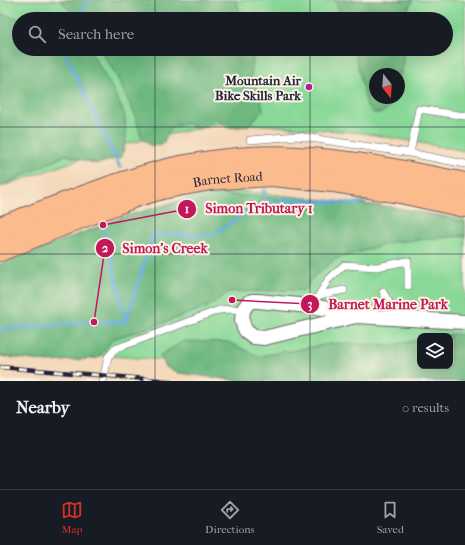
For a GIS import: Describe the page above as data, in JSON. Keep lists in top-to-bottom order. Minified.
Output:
{"streets":{"main road":["Barnet Road"]},"places":["Mountain Air Bike Skills Park","Simon Tributary 1","Barnet Marine Park","Simon's Creek"],"north":"bottom","page":{"search":"Search here","heading":["Nearby","0 results"],"nav":["Map","Directions","Saved"]}}
